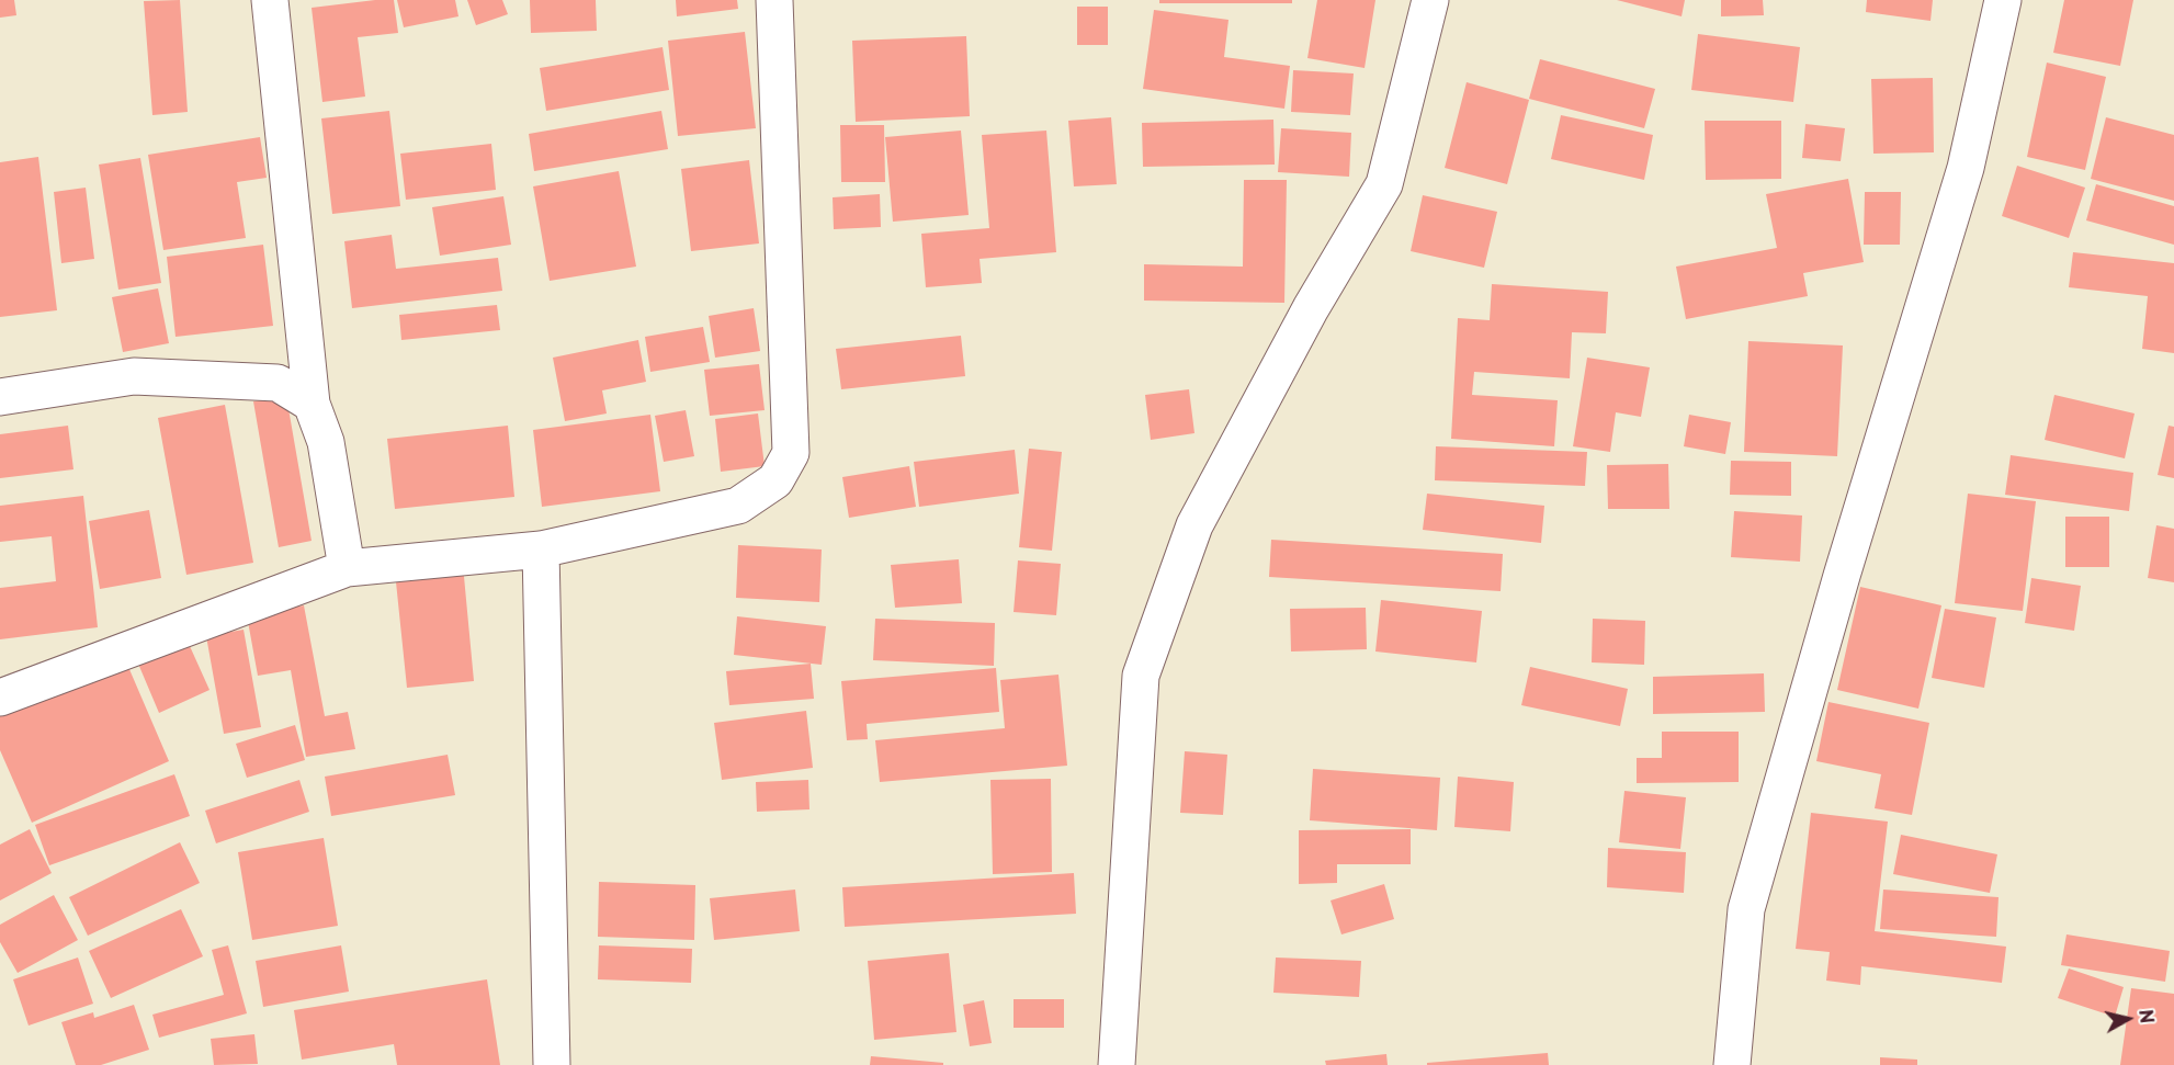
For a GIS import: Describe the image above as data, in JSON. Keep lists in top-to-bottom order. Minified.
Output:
{"north":"right"}
